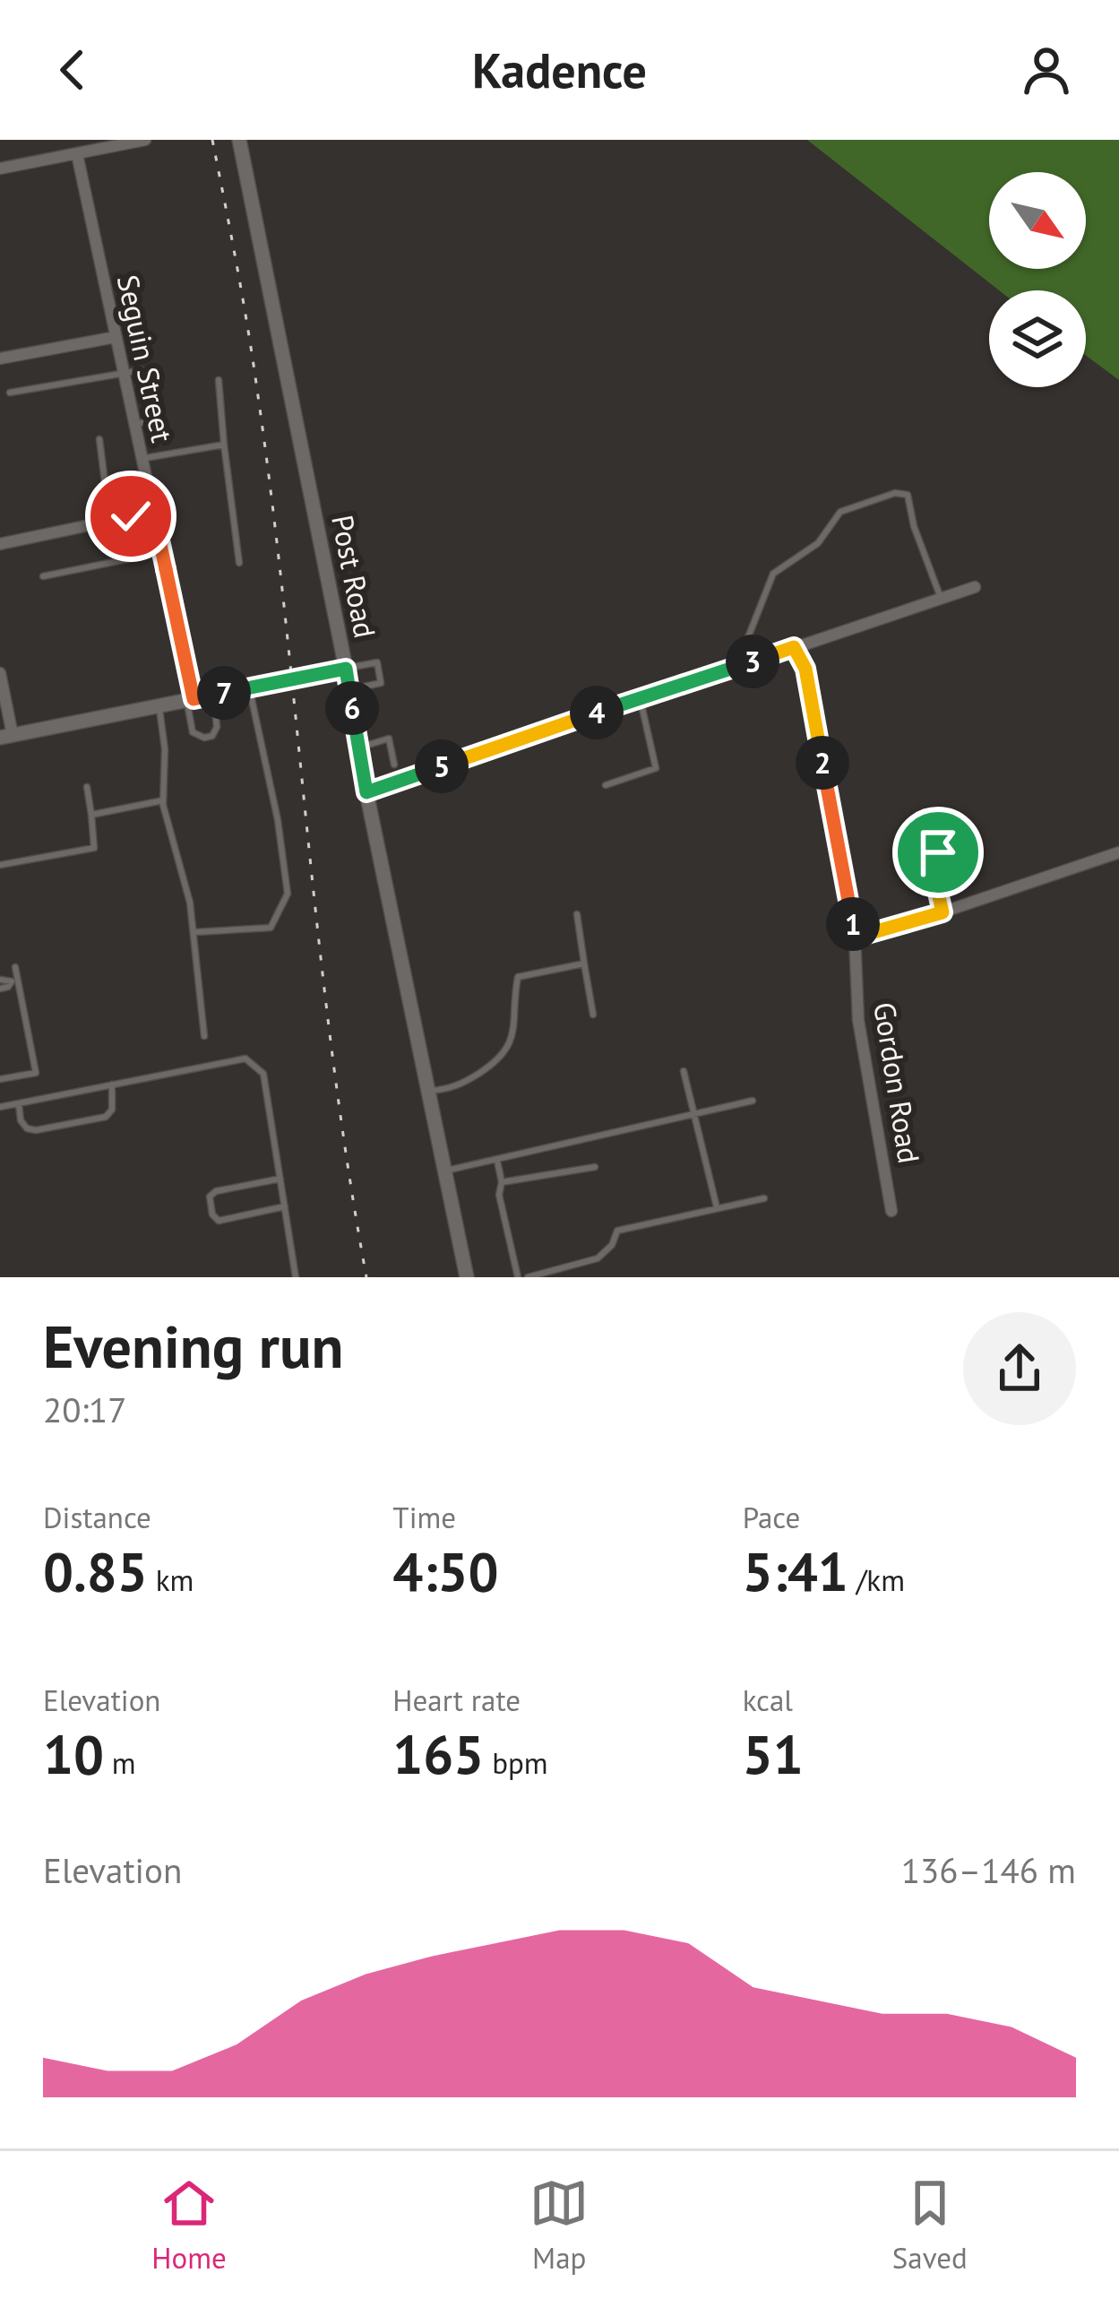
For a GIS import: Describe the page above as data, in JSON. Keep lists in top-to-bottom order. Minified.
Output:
{"streets":{"street":["Seguin Street","Post Road","Gordon Road"]},"north":"bottom right","page":{"header":"Kadence","pins":["3","7","6","4","2","5","1"],"heading":["Evening run","20:17"],"stats":[["Distance","0.85 km"],["Time","4:50"],["Pace","5:41 /km"],["Elevation","10 m"],["Heart rate","165 bpm"],["kcal","51"]],"chart":["Elevation","136–146 m"],"tabs":["Home","Map","Saved"]}}
